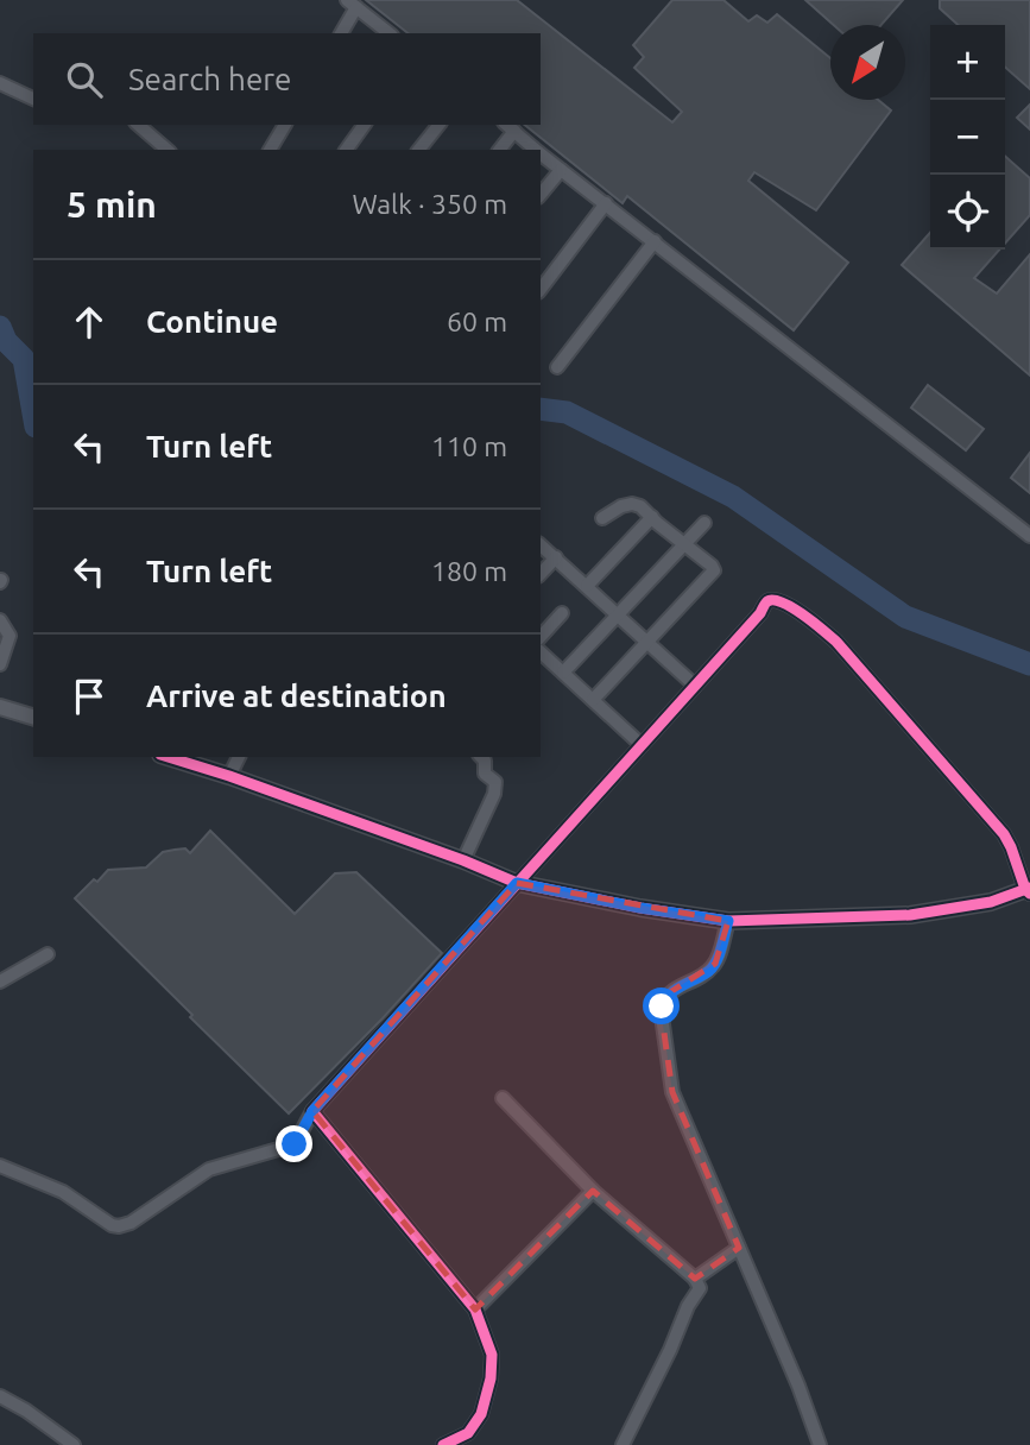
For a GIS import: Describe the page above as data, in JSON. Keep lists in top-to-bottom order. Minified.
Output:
{"north":"bottom left","page":{"map_buttons":["+","−"],"search":"Search here","heading":["5 min","Walk · 350 m"],"list":[["Continue","60 m"],["Turn left","110 m"],["Turn left","180 m"],"Arrive at destination"]}}
